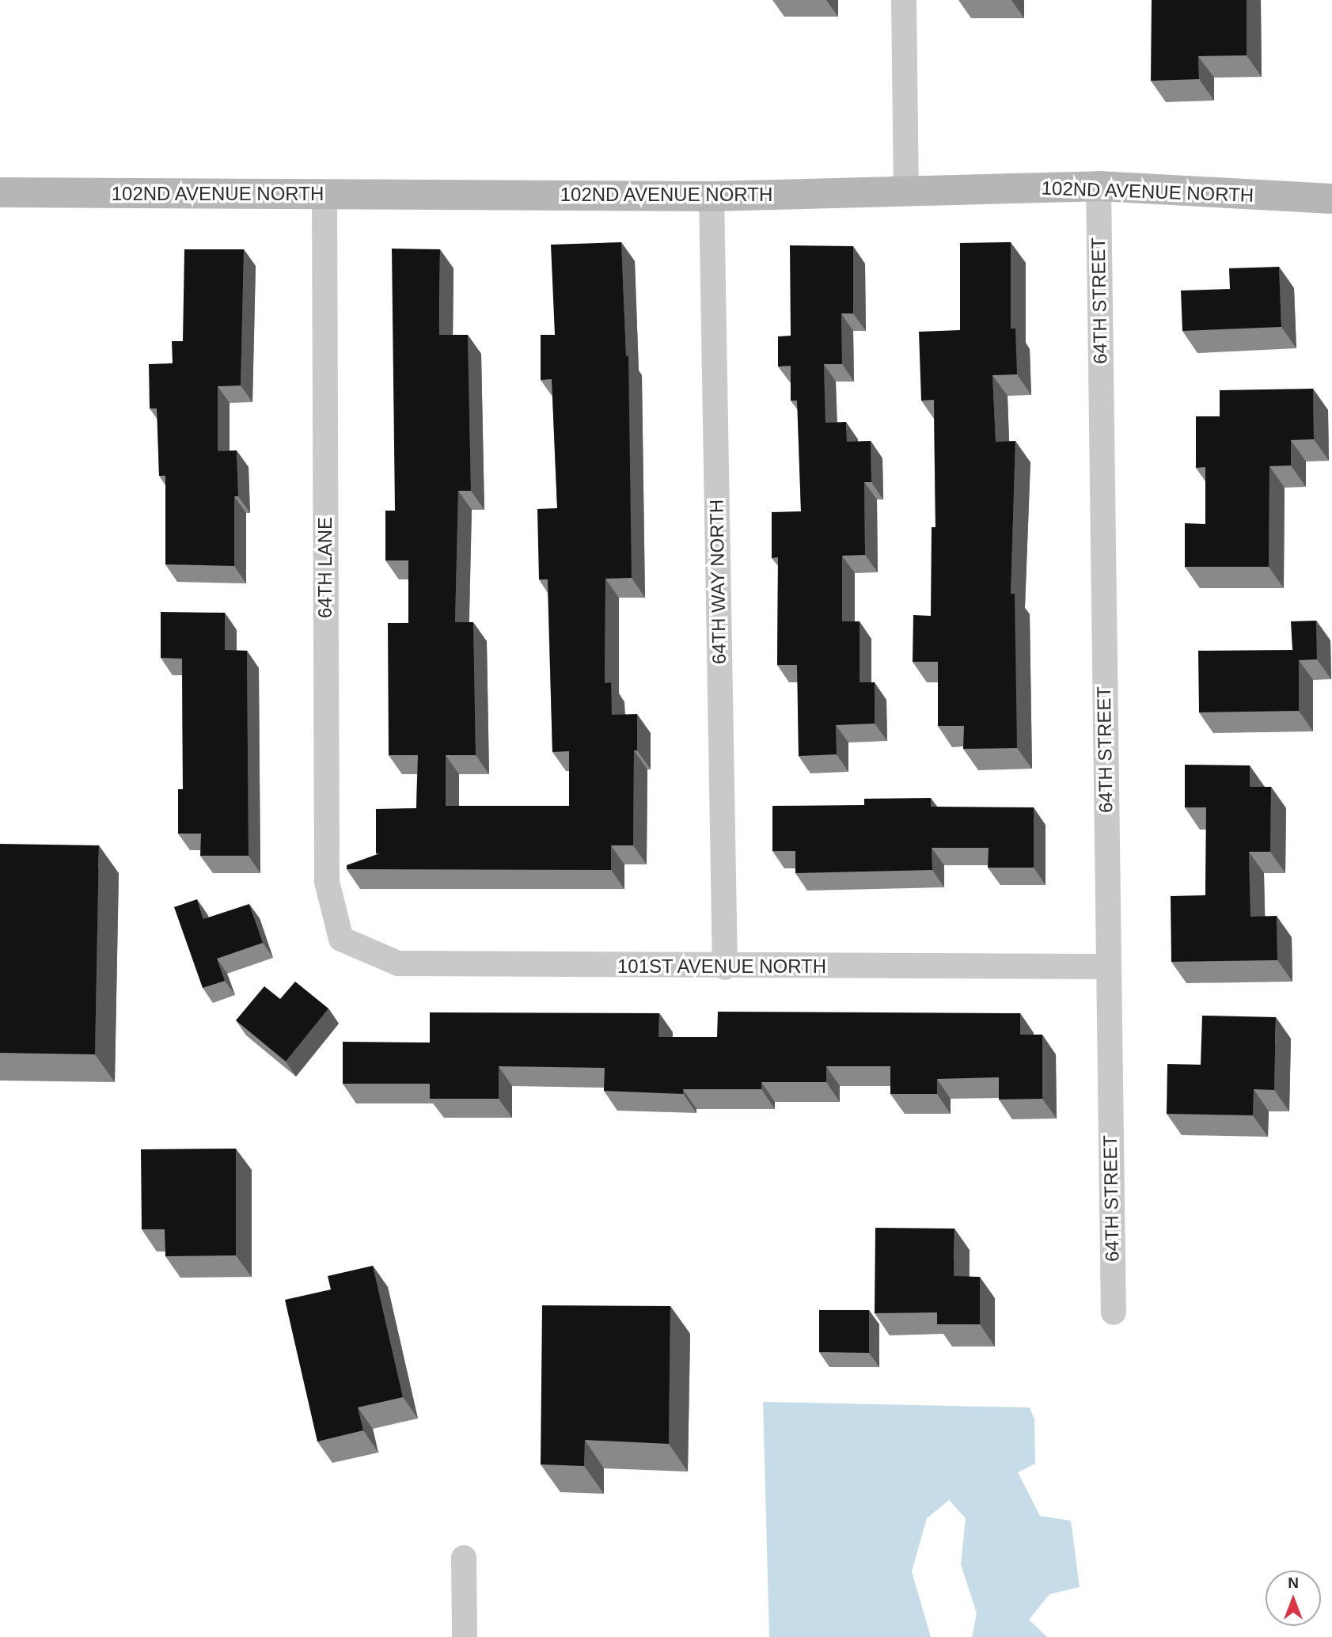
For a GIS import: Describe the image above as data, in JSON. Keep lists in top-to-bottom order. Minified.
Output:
{"streets":{"street":["102ND AVENUE NORTH","64TH STREET","64TH LANE","64TH WAY NORTH","101ST AVENUE NORTH"]},"crossings":[["102ND AVENUE NORTH","64TH STREET"],["102ND AVENUE NORTH","64TH LANE"],["102ND AVENUE NORTH","64TH WAY NORTH"],["64TH STREET","101ST AVENUE NORTH"],["64TH LANE","101ST AVENUE NORTH"],["64TH WAY NORTH","101ST AVENUE NORTH"]],"north":"top"}
